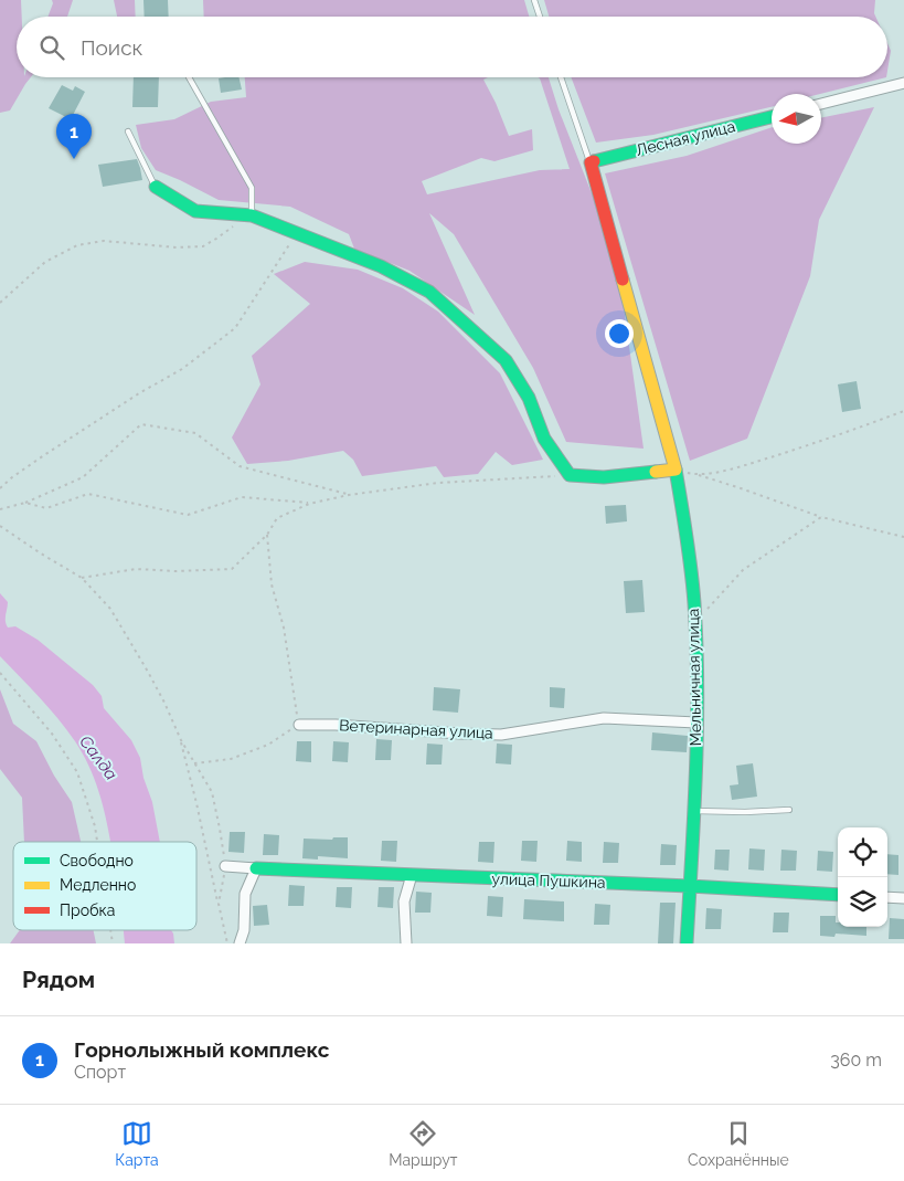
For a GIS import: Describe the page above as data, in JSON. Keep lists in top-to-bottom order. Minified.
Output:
{"streets":{"street":["Лесная улица","Мельничная улица","Ветеринарная улица","улица Пушкина"]},"crossings":[["Лесная улица","Мельничная улица"],["Мельничная улица","Ветеринарная улица"],["Мельничная улица","улица Пушкина"]],"water":["Салда"],"legend":["Свободно","Медленно","Пробка"],"north":"left","page":{"search":"Поиск","pins":"1","heading":"Рядом","list":[{"mark":"1","name":"Горнолыжный комплекс","note":"Спорт","value":"360 m"}],"nav":["Карта","Маршрут","Сохранённые"]}}
